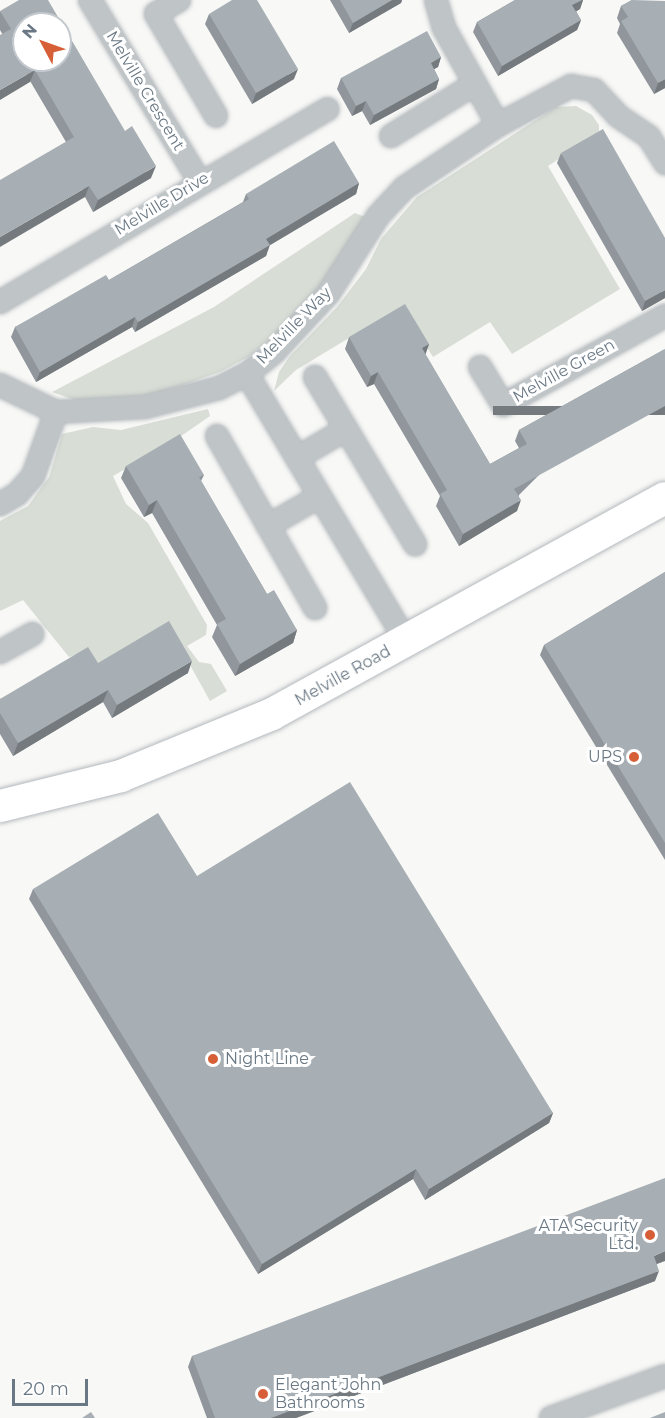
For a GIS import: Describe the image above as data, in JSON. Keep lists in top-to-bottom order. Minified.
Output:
{"streets":{"street":["Melville Crescent","Melville Drive","Melville Way","Melville Green","Melville Road"]},"crossings":[["Melville Crescent","Melville Drive"]],"places":["UPS","Night Line","ATA Security Ltd.","Elegant John Bathrooms"],"scale_bar":"20 m","north":"top left"}
